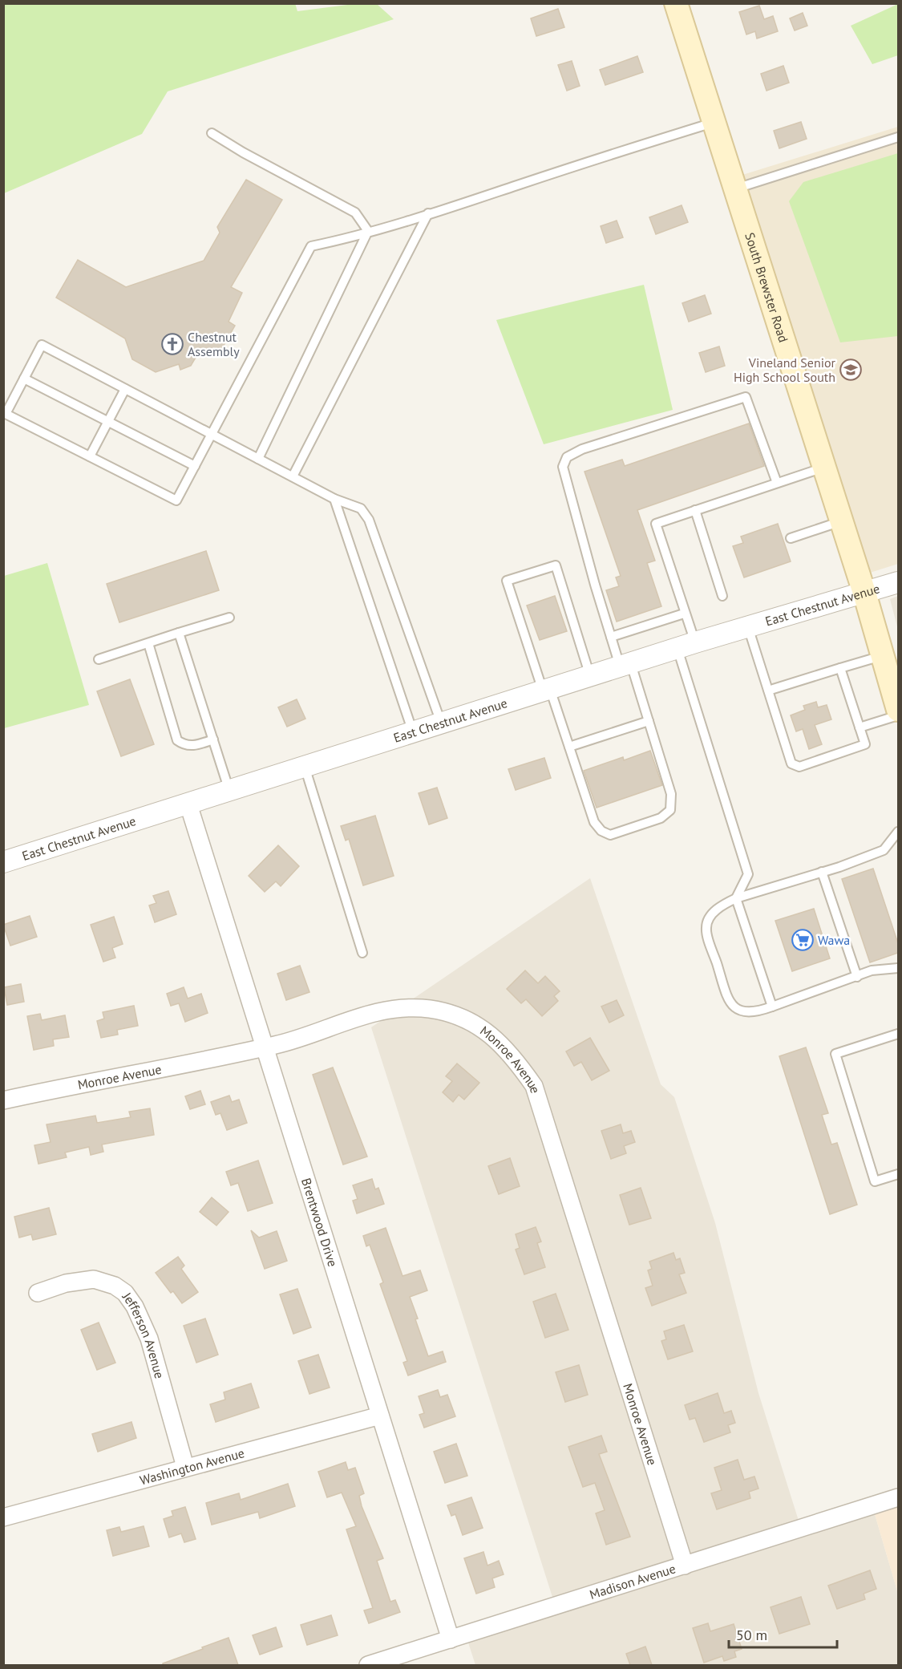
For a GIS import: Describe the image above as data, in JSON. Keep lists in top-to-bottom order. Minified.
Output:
{"streets":{"main road":["South Brewster Road"],"street":["East Chestnut Avenue","Monroe Avenue","Brentwood Drive","Jefferson Avenue","Washington Avenue","Madison Avenue"]},"crossings":[["South Brewster Road","East Chestnut Avenue"],["East Chestnut Avenue","Brentwood Drive"],["Monroe Avenue","Brentwood Drive"],["Monroe Avenue","Madison Avenue"],["Brentwood Drive","Washington Avenue"],["Brentwood Drive","Madison Avenue"],["Jefferson Avenue","Washington Avenue"]],"places":{"church":["Chestnut Assembly"],"school or university":["Vineland Senior High School South"],"supermarket":["Wawa"]},"scale_bar":"50 m"}
